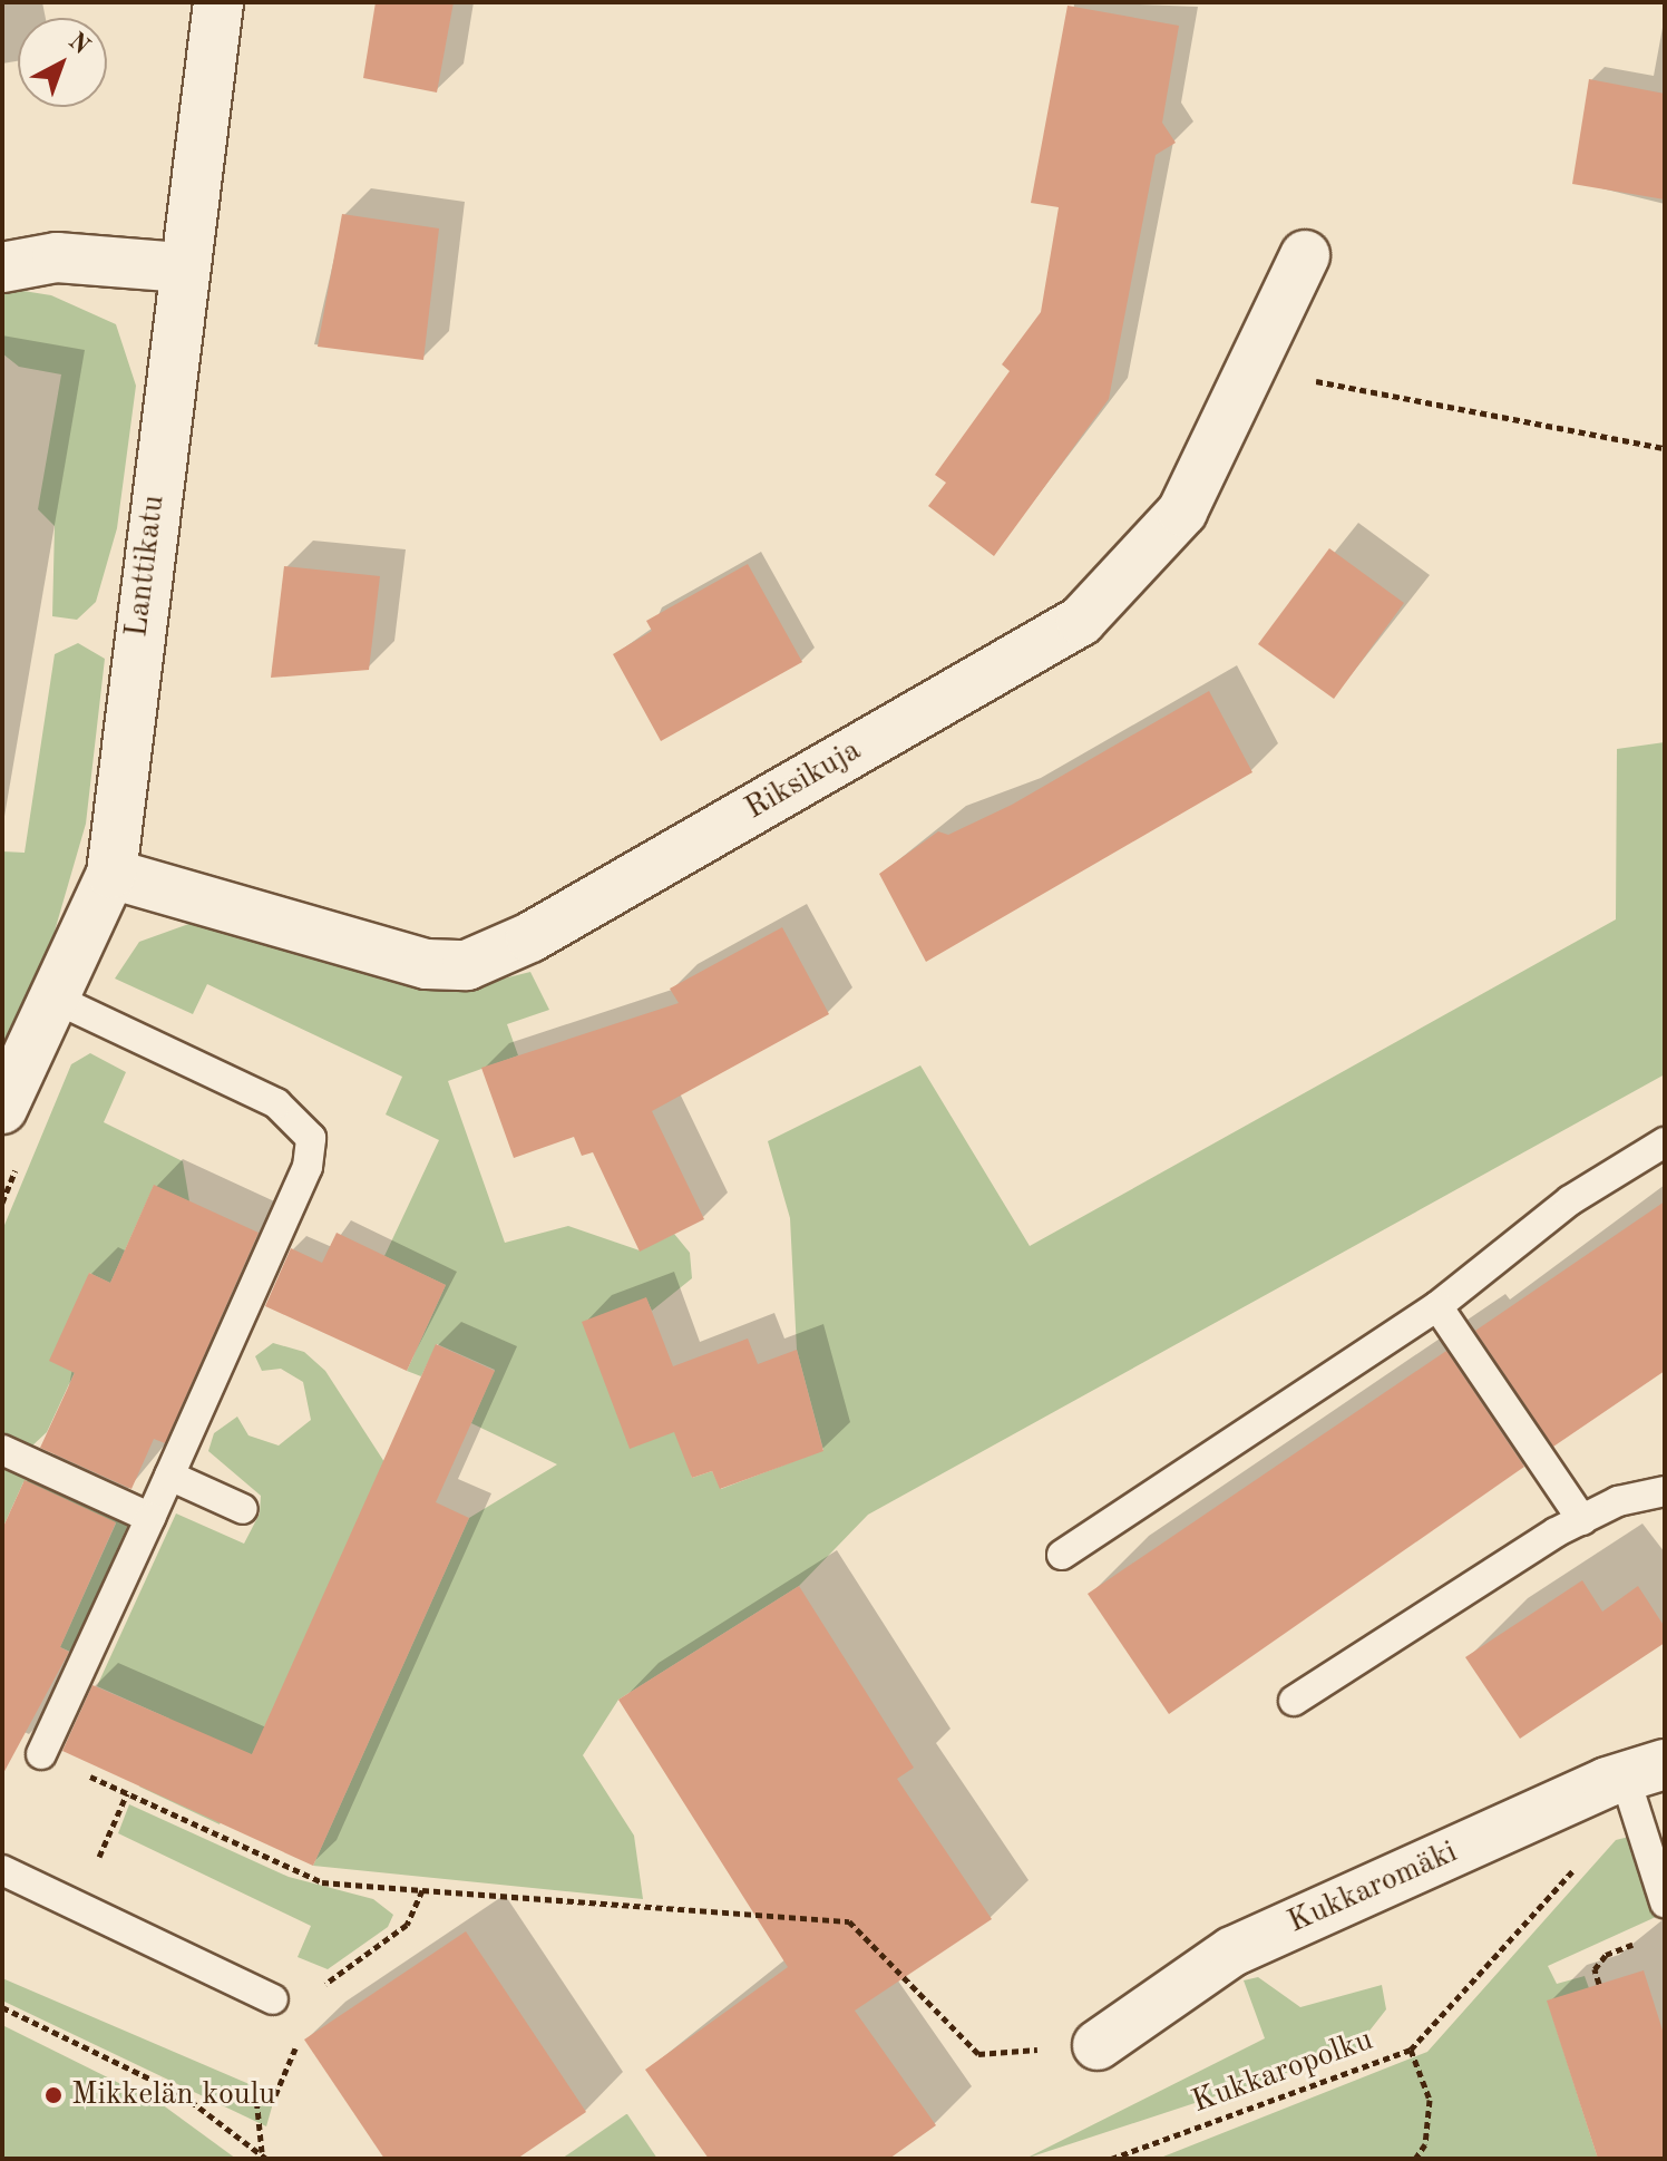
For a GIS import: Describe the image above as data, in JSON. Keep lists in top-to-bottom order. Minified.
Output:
{"streets":{"street":["Lanttikatu","Riksikuja","Kukkaromäki"],"path":["Kukkaropolku"]},"crossings":[["Lanttikatu","Riksikuja"]],"places":["Mikkelän koulu"],"north":"top right"}
